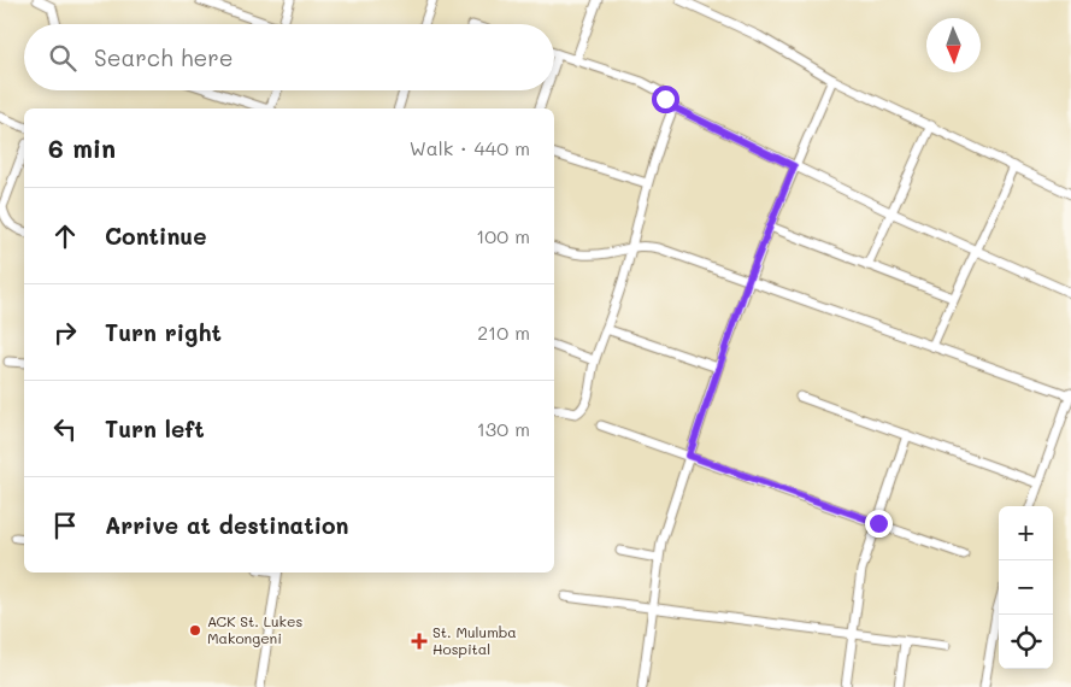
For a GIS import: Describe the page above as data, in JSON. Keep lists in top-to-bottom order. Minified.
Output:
{"places":{"other":["ACK St. Lukes Makongeni"],"health":["St. Mulumba Hospital"]},"north":"bottom","page":{"search":"Search here","heading":["6 min","Walk · 440 m"],"list":[["Continue","100 m"],["Turn right","210 m"],["Turn left","130 m"],"Arrive at destination"],"map_buttons":["+","−"]}}
